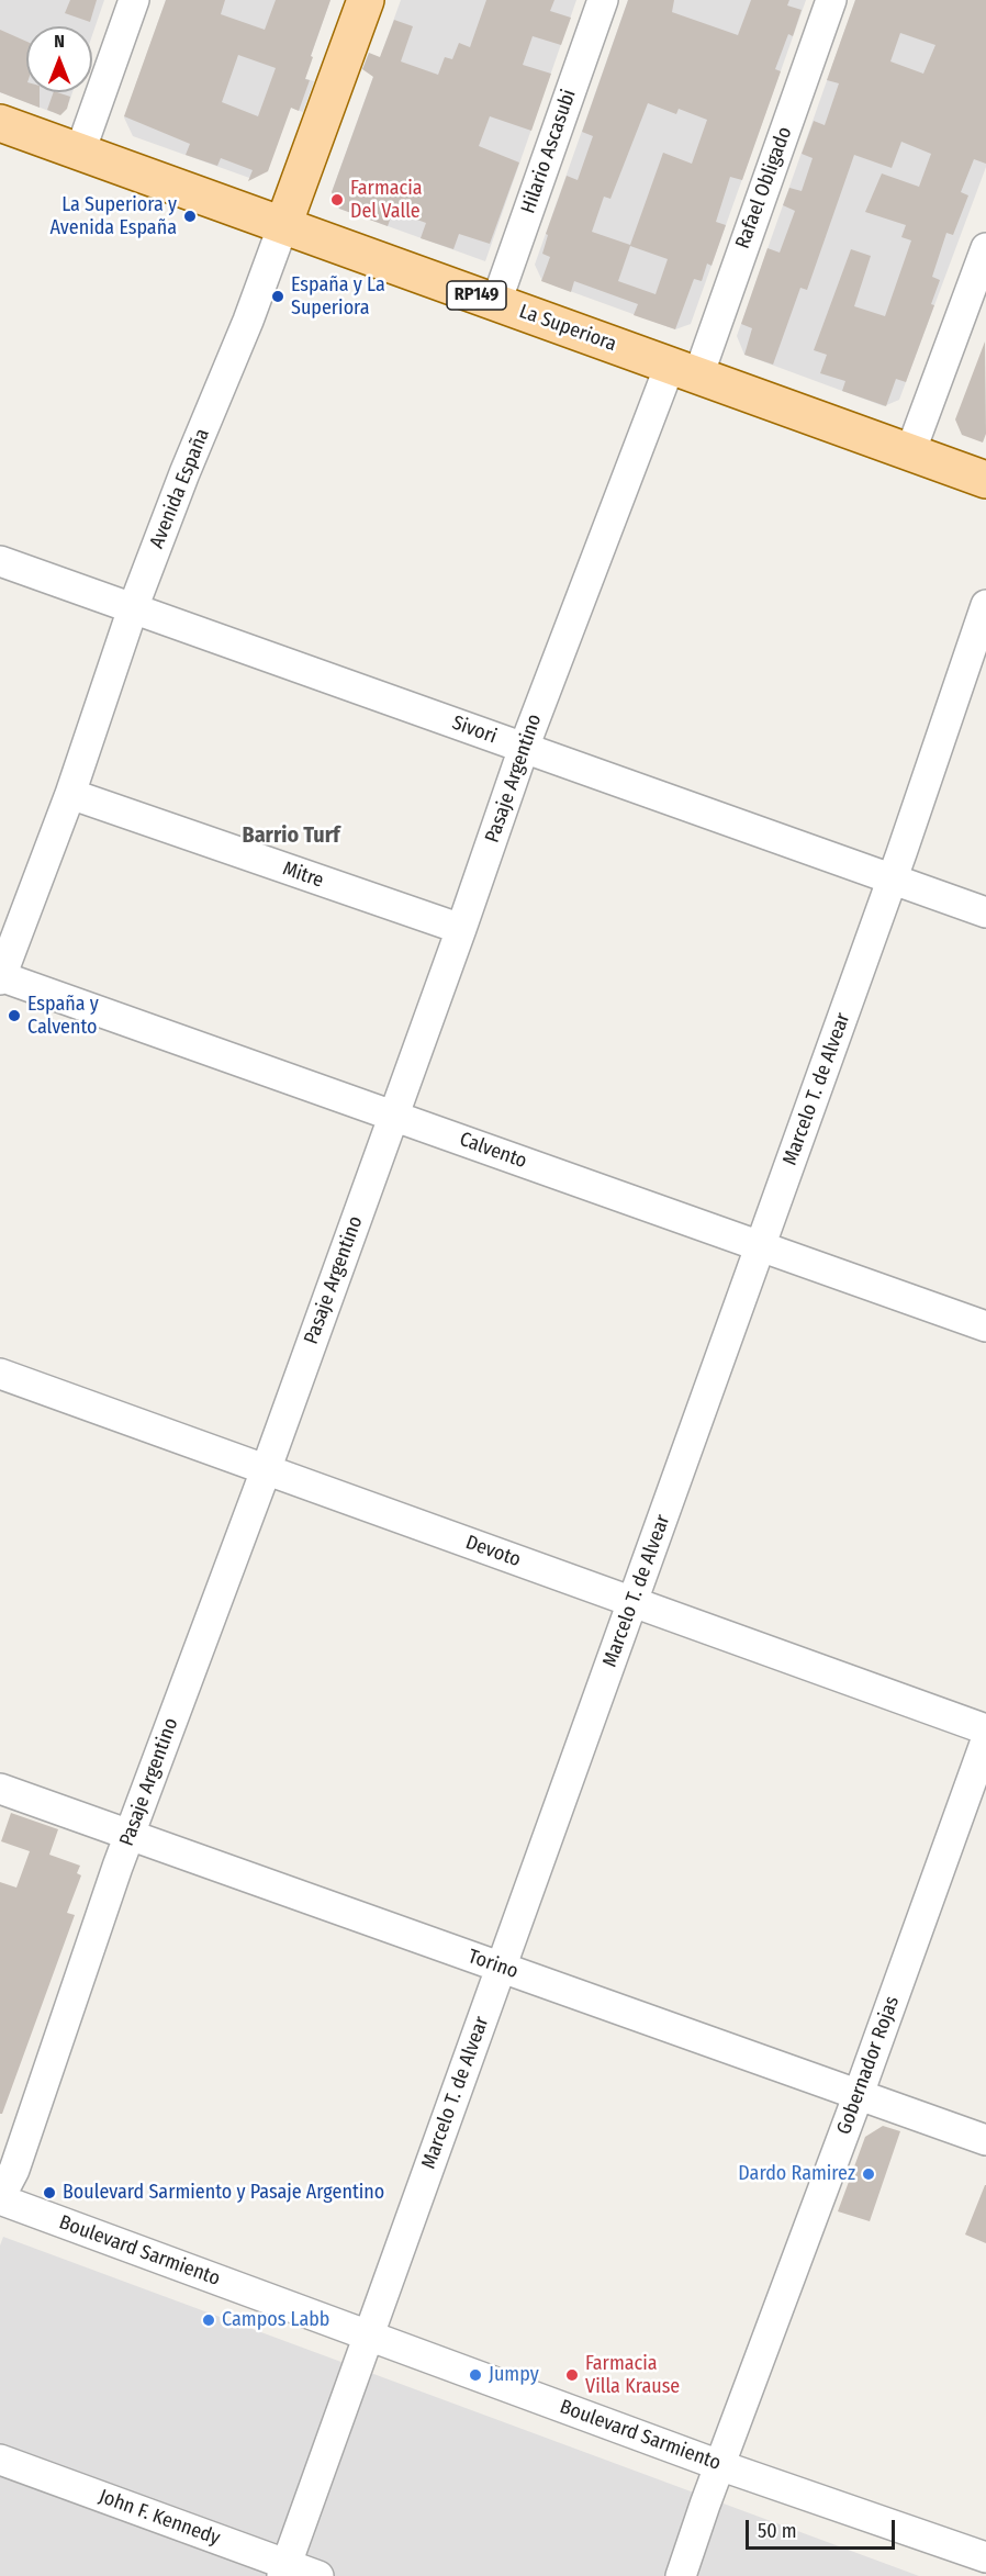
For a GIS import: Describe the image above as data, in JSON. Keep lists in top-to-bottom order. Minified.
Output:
{"streets":{"main road":["RP149","La Superiora","Avenida España"],"street":["Hilario Ascasubi","Rafael Obligado","Sivori","Pasaje Argentino","Mitre","Marcelo T. de Alvear","Calvento","Devoto","Torino","Gobernador Rojas","Boulevard Sarmiento","John F. Kennedy"]},"crossings":[["Hilario Ascasubi","La Superiora"],["Rafael Obligado","La Superiora"],["Rafael Obligado","Pasaje Argentino"],["La Superiora","Avenida España"],["La Superiora","Pasaje Argentino"],["Avenida España","Sivori"],["Avenida España","Mitre"],["Avenida España","Calvento"],["Sivori","Pasaje Argentino"],["Sivori","Marcelo T. de Alvear"],["Pasaje Argentino","Mitre"],["Pasaje Argentino","Calvento"],["Pasaje Argentino","Devoto"],["Pasaje Argentino","Torino"],["Pasaje Argentino","Boulevard Sarmiento"],["Marcelo T. de Alvear","Calvento"],["Marcelo T. de Alvear","Devoto"],["Marcelo T. de Alvear","Torino"],["Marcelo T. de Alvear","Boulevard Sarmiento"],["Marcelo T. de Alvear","John F. Kennedy"],["Torino","Gobernador Rojas"],["Gobernador Rojas","Boulevard Sarmiento"]],"districts":["Barrio Turf"],"places":["Farmacia Del Valle","La Superiora y Avenida España","España y La Superiora","España y Calvento","Dardo Ramirez","Boulevard Sarmiento y Pasaje Argentino","Campos Labb","Jumpy","Farmacia Villa Krause"],"scale_bar":"50 m","north":"top"}
